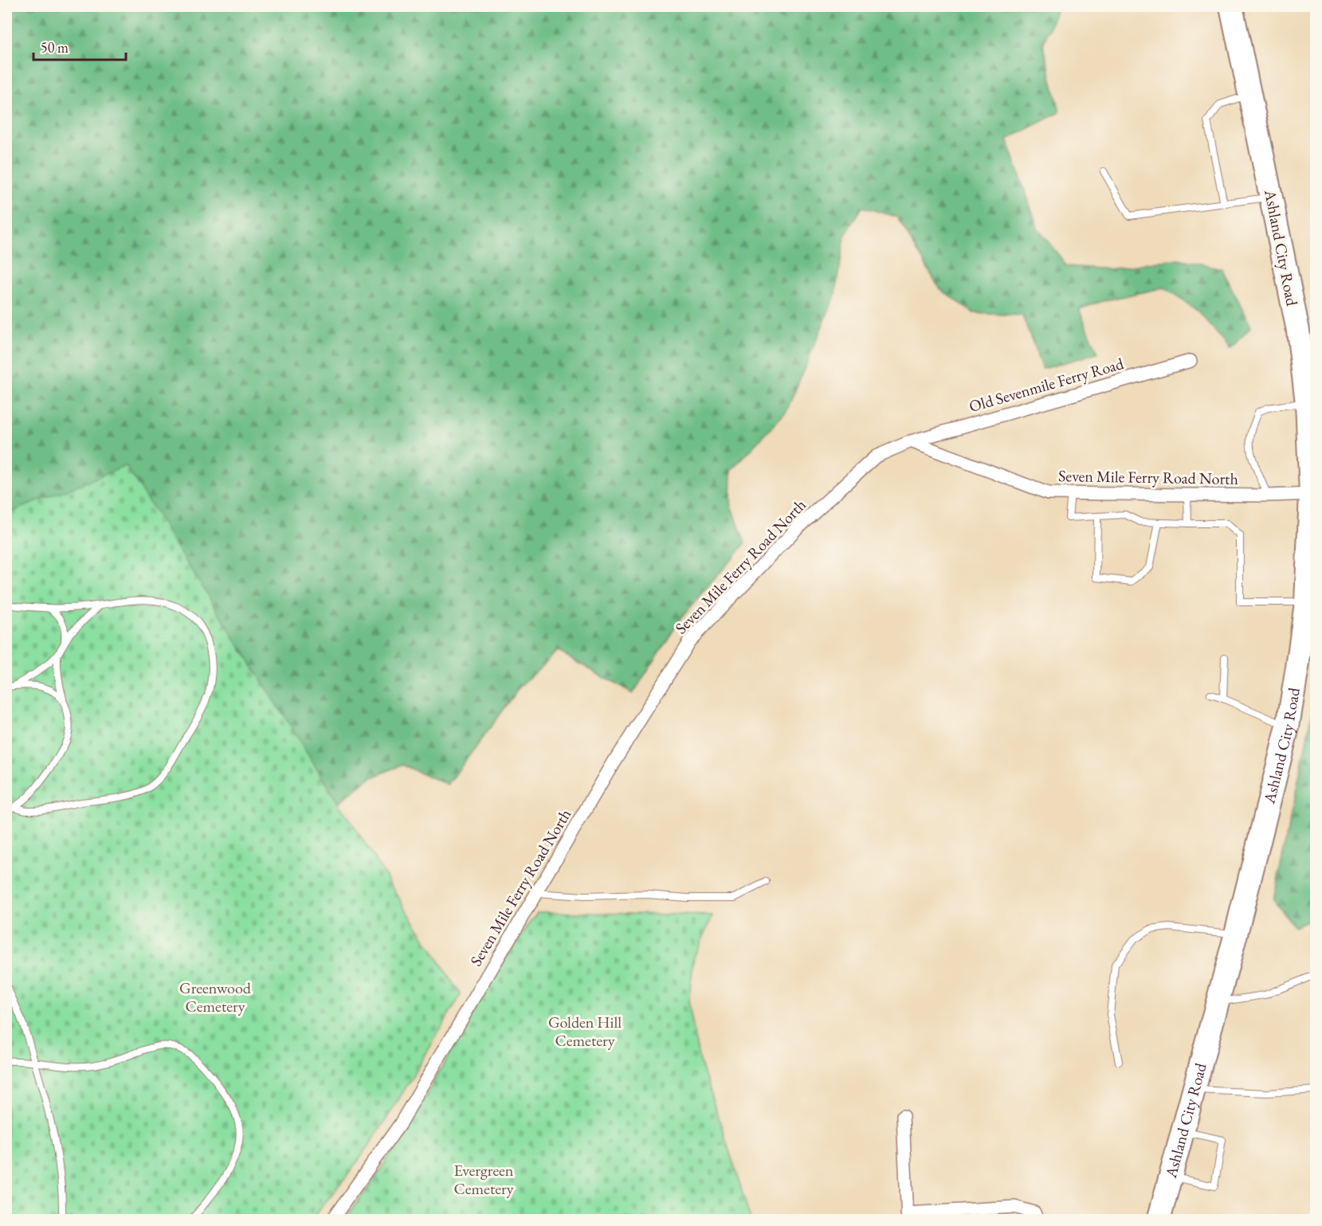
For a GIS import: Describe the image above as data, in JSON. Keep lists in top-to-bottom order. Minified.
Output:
{"streets":{"highway":["Ashland City Road"],"street":["Old Sevenmile Ferry Road","Seven Mile Ferry Road North"]},"crossings":[["Ashland City Road","Seven Mile Ferry Road North"],["Old Sevenmile Ferry Road","Seven Mile Ferry Road North"]],"parks":["Greenwood Cemetery","Golden Hill Cemetery","Evergreen Cemetery"],"scale_bar":"50 m"}
